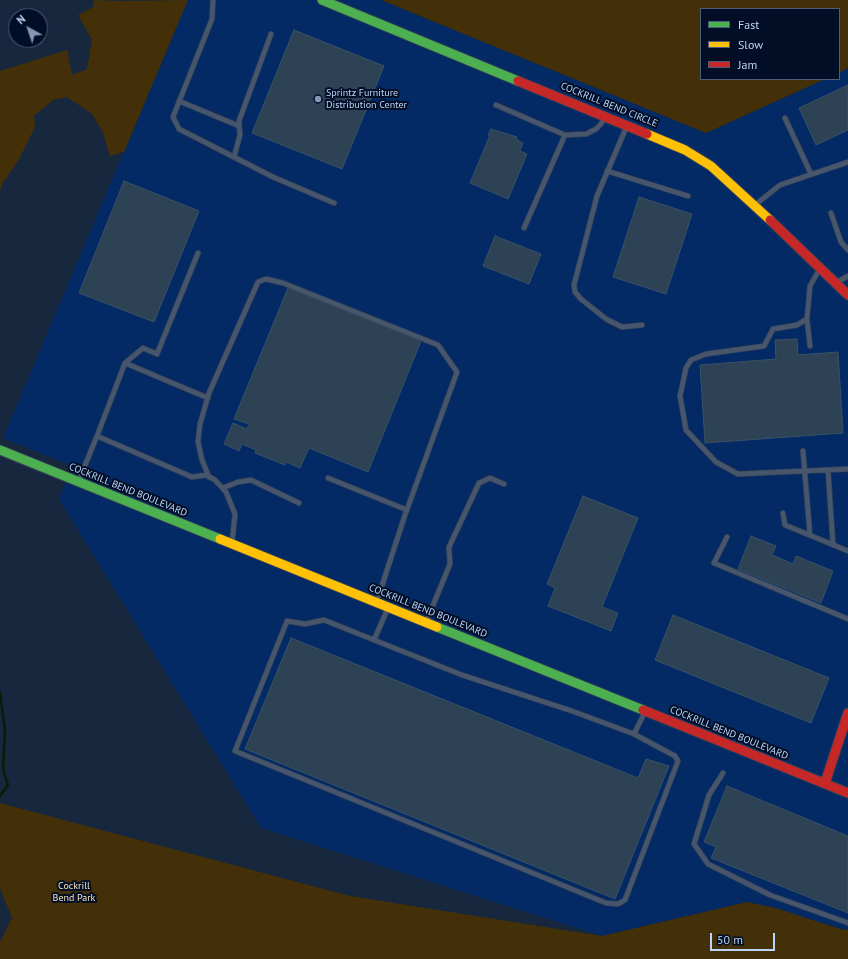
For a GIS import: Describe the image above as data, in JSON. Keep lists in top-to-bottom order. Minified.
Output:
{"streets":{"street":["COCKRILL BEND CIRCLE","COCKRILL BEND BOULEVARD"]},"parks":["Cockrill Bend Park"],"places":["Sprintz Furniture Distribution Center"],"legend":["Fast","Slow","Jam"],"scale_bar":"50 m","north":"top left"}
